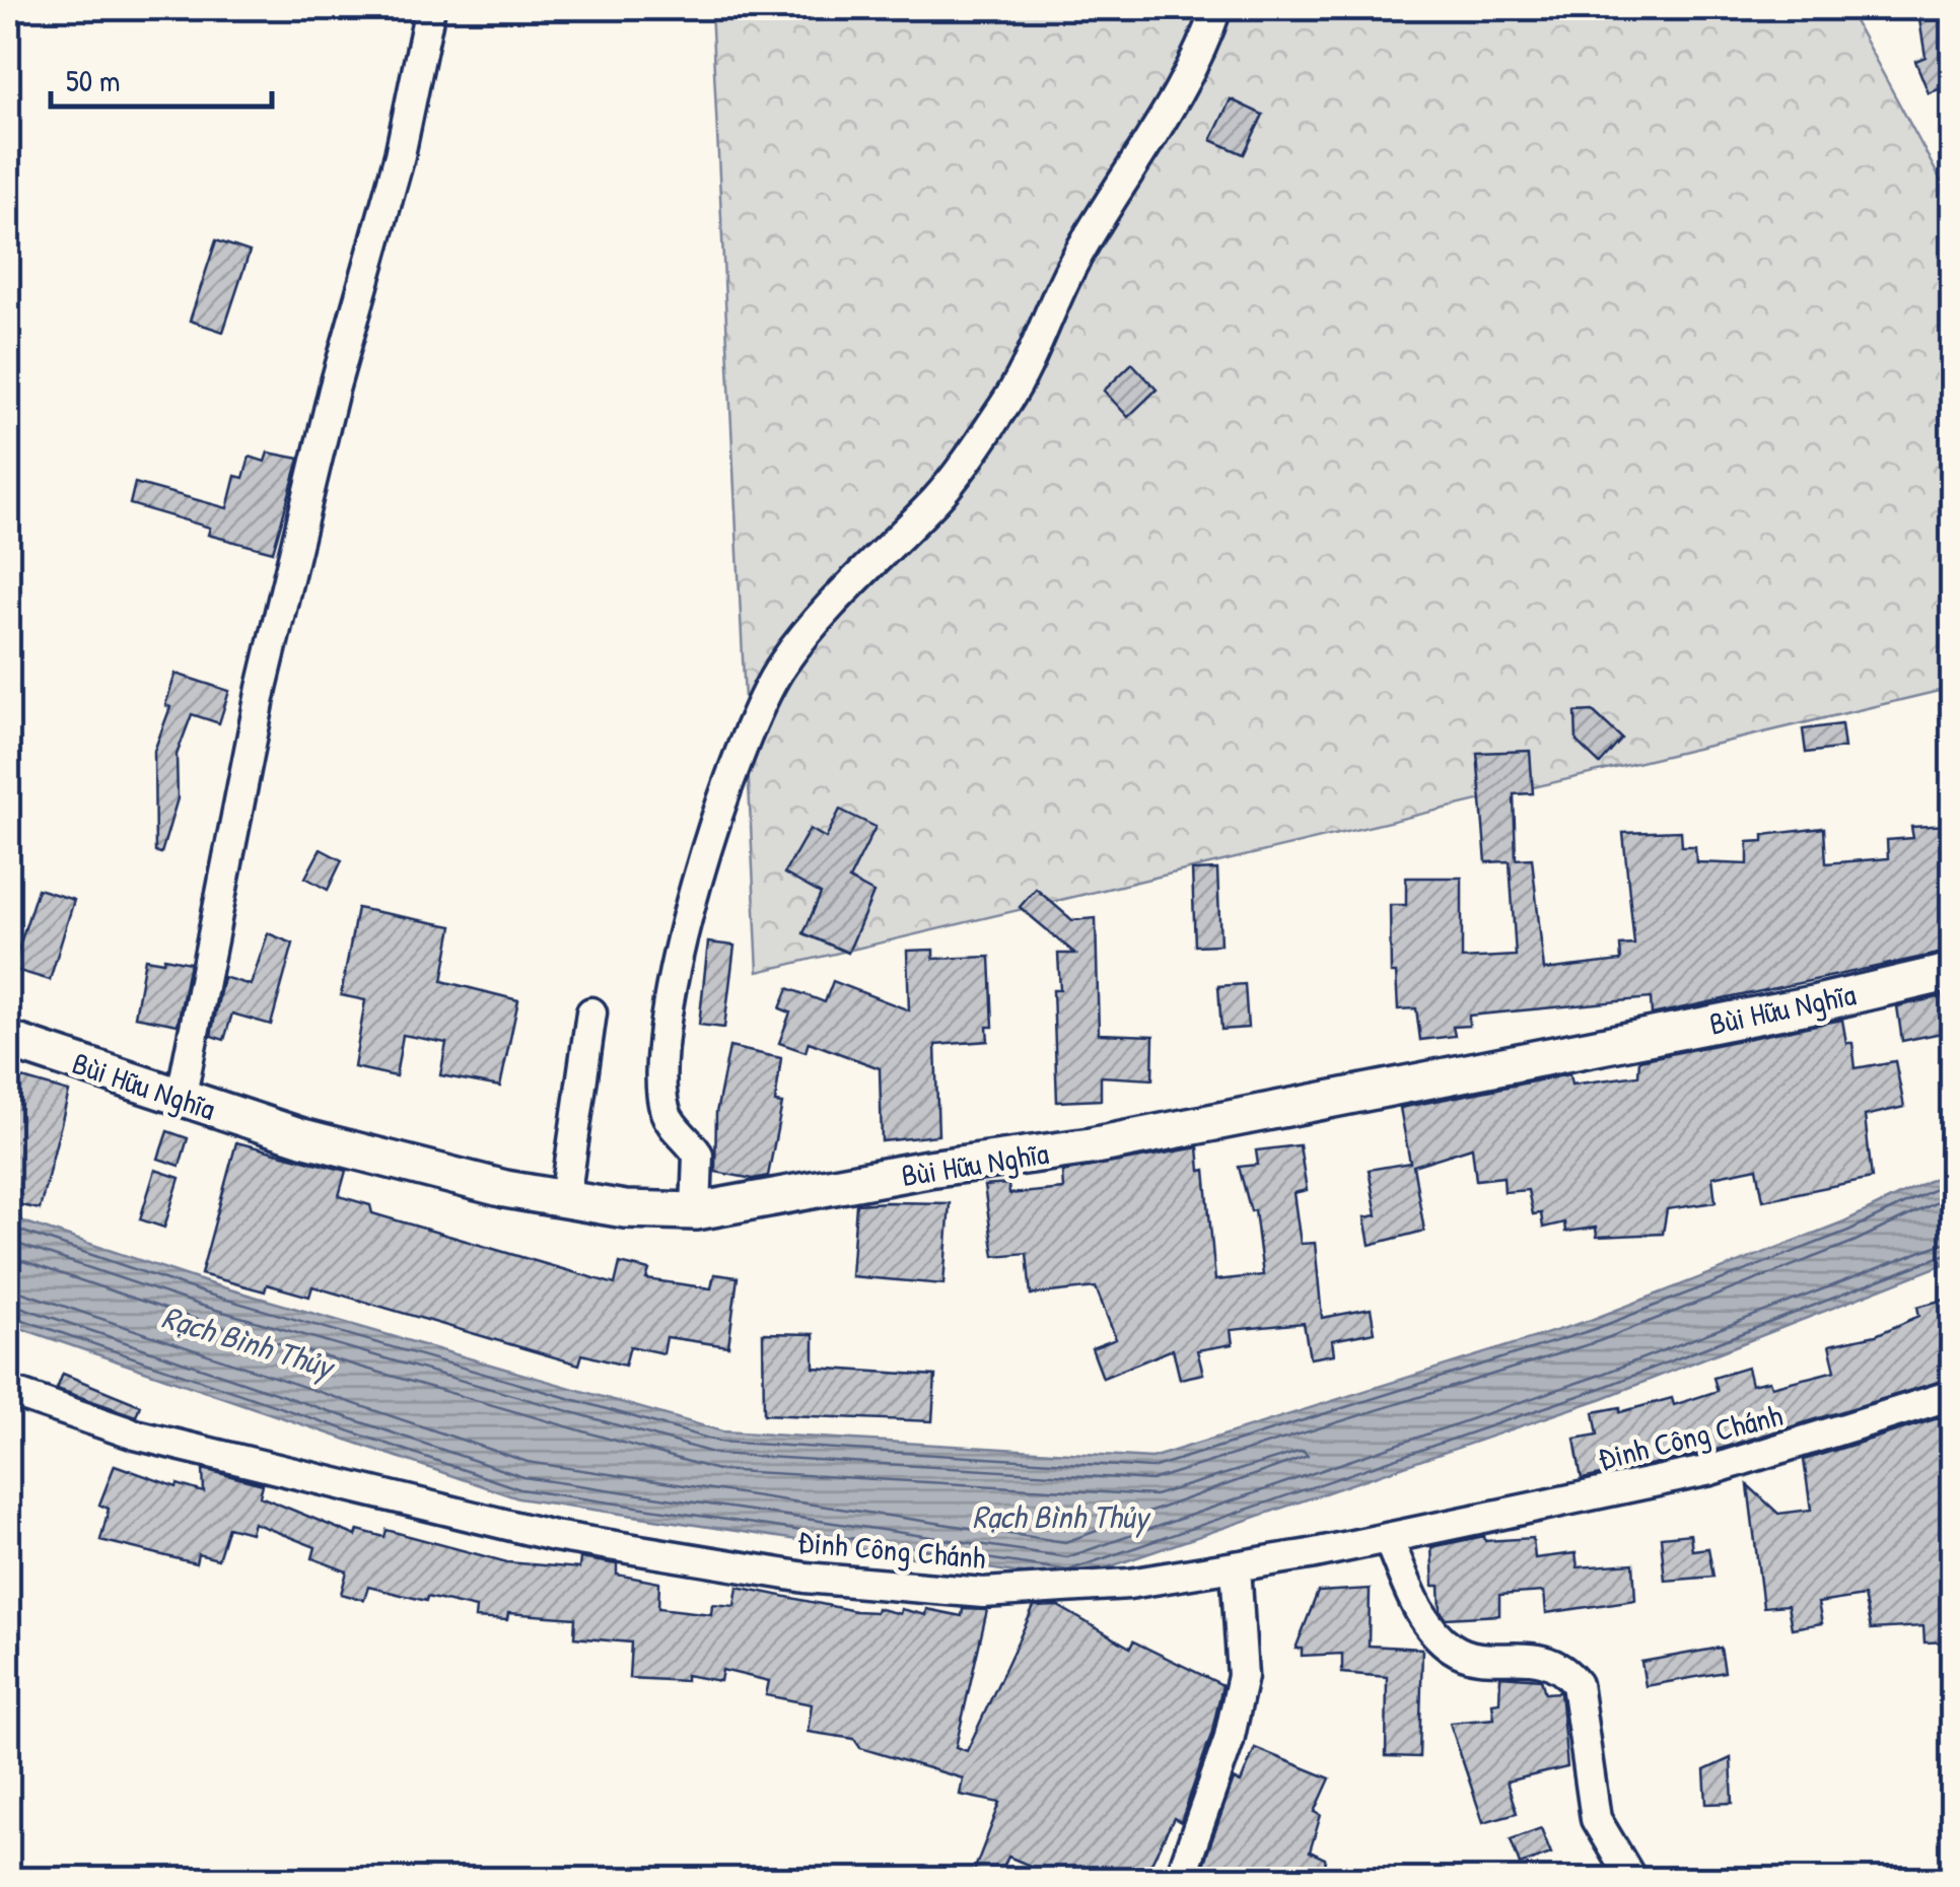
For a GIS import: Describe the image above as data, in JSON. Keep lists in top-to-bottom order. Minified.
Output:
{"streets":{"main road":["Bùi Hữu Nghĩa"],"street":["Đinh Công Chánh"]},"water":["Rạch Bình Thủy"],"scale_bar":"50 m"}
